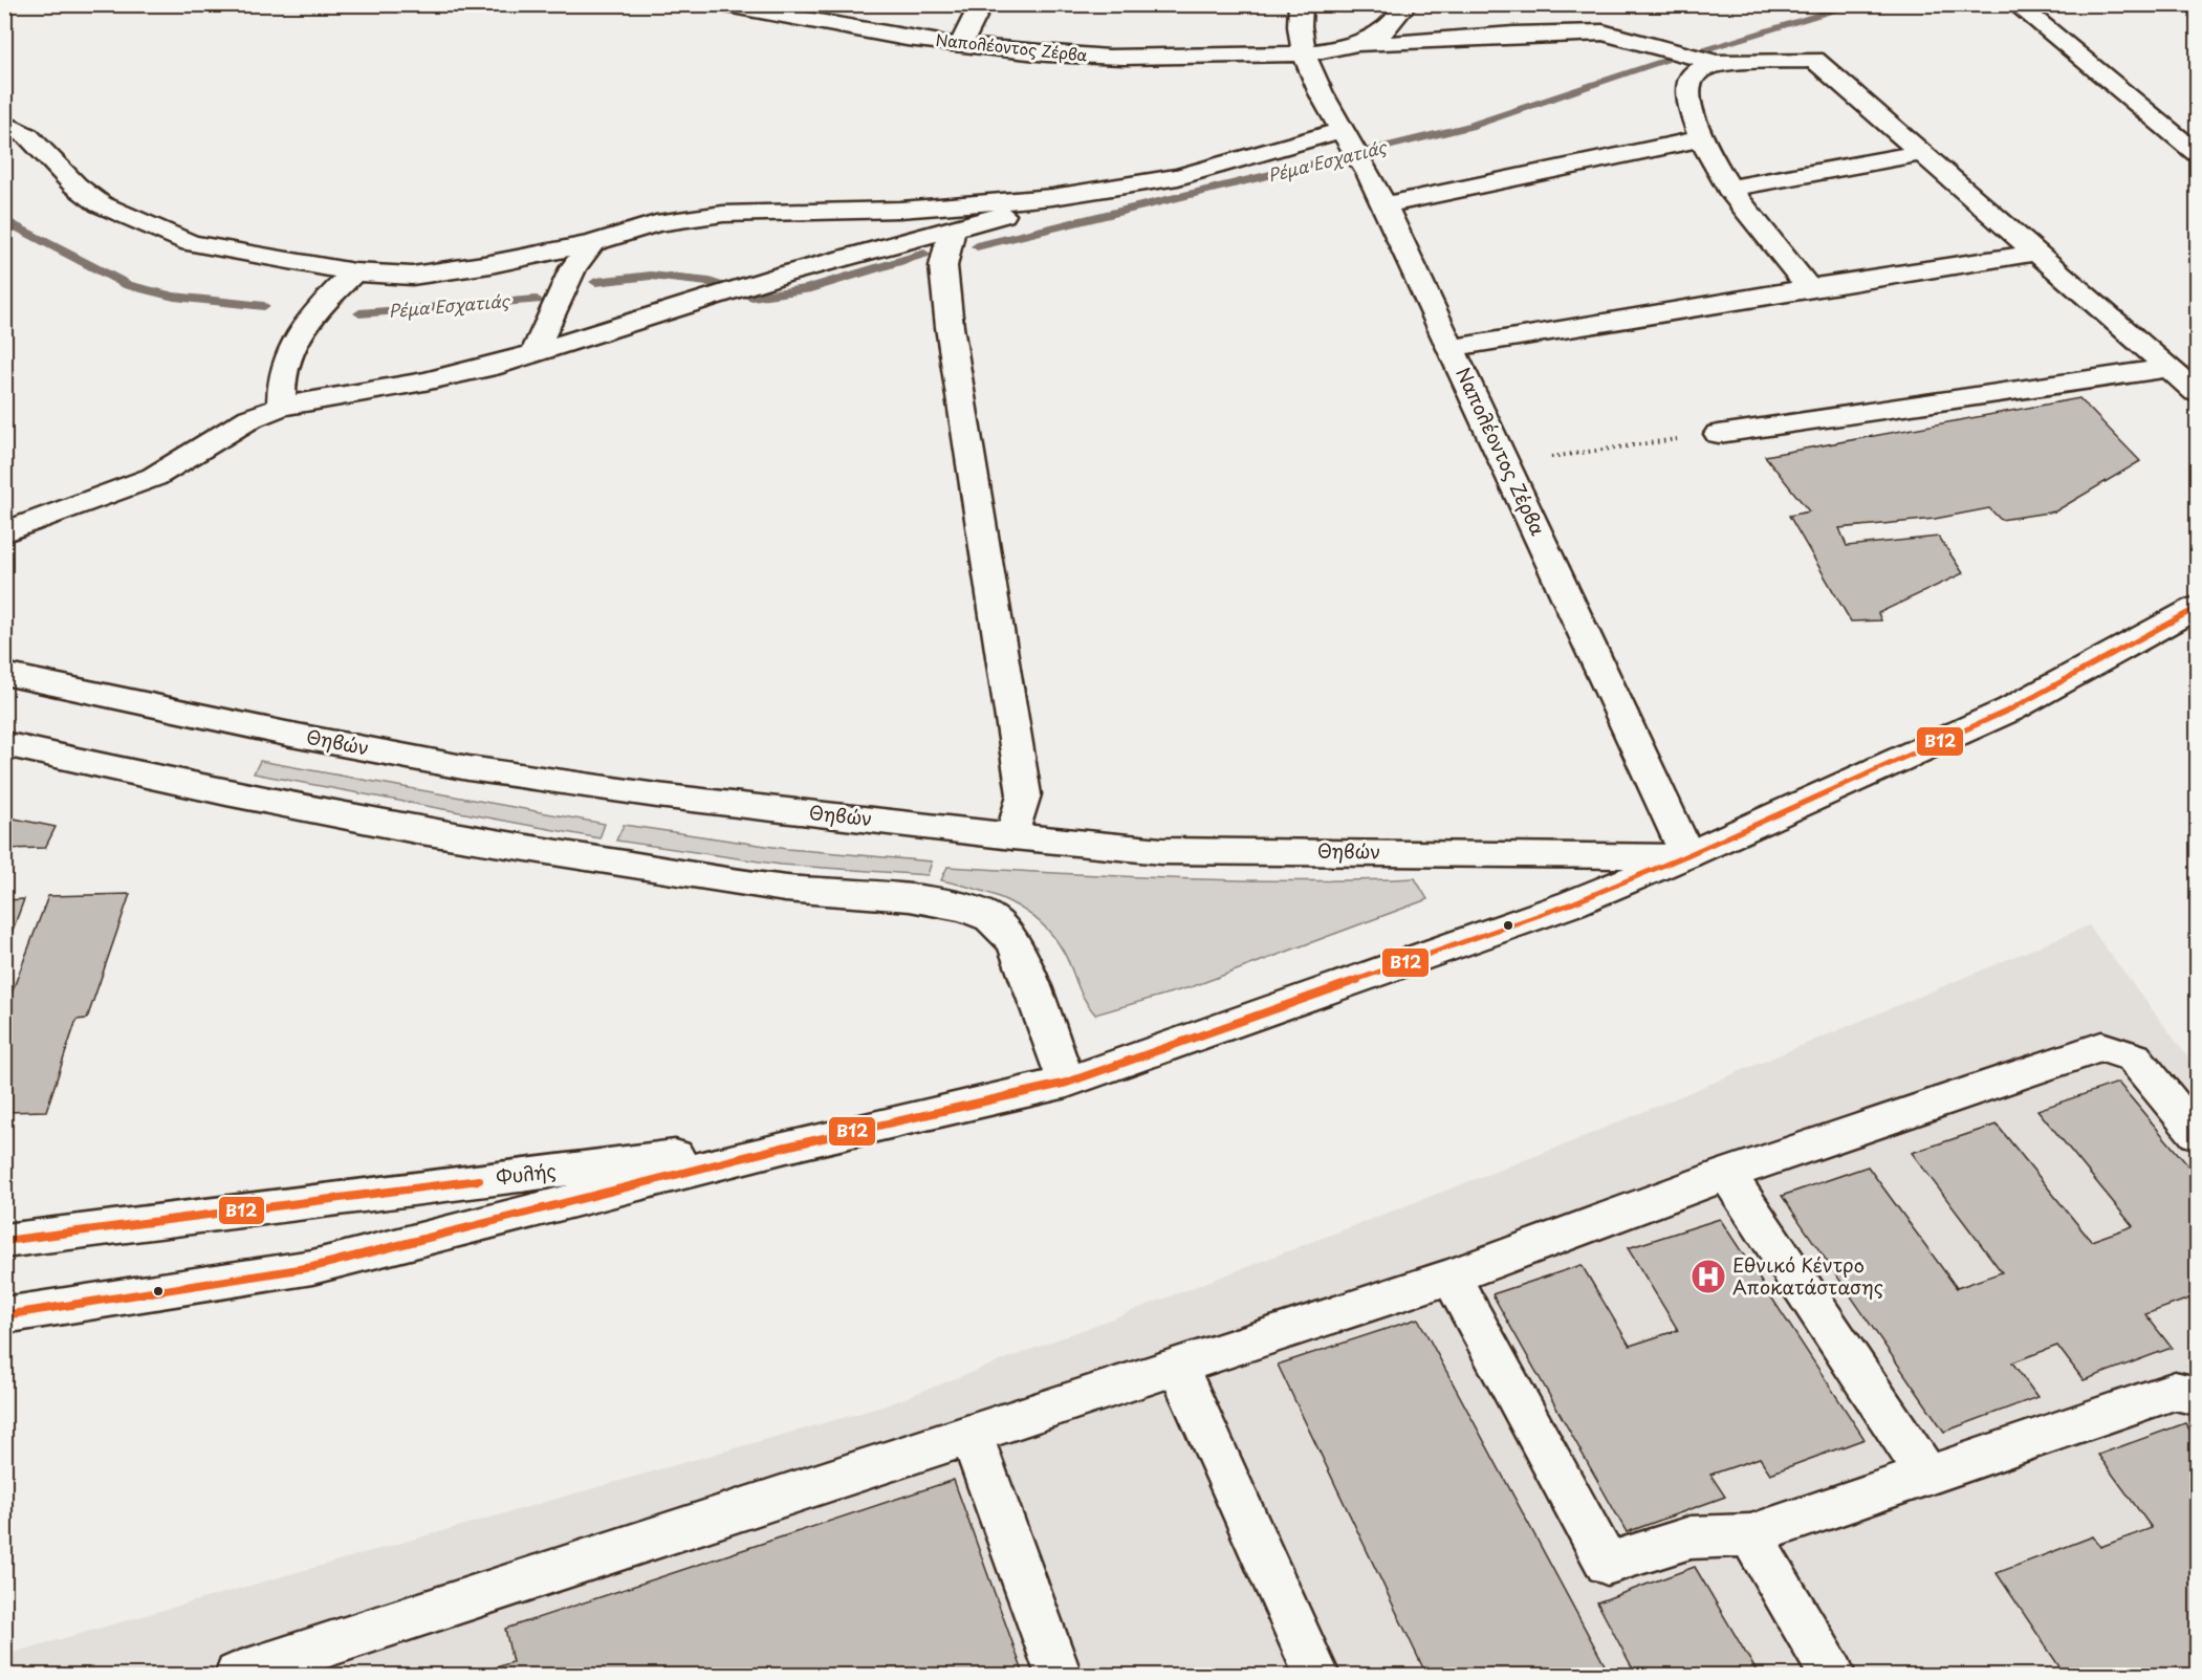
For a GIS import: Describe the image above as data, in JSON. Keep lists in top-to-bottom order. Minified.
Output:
{"streets":{"street":["Ναπολέοντος Ζέρβα","Θηβών","Φυλής"]},"crossings":[["Ναπολέοντος Ζέρβα","Θηβών"],["Ναπολέοντος Ζέρβα","Φυλής"],["Θηβών","Φυλής"]],"water":["Ρέμα Εσχατιάς"],"places":{"hospital":["Εθνικό Κέντρο Αποκατάστασης"]},"lines":["transit line Β12"]}
